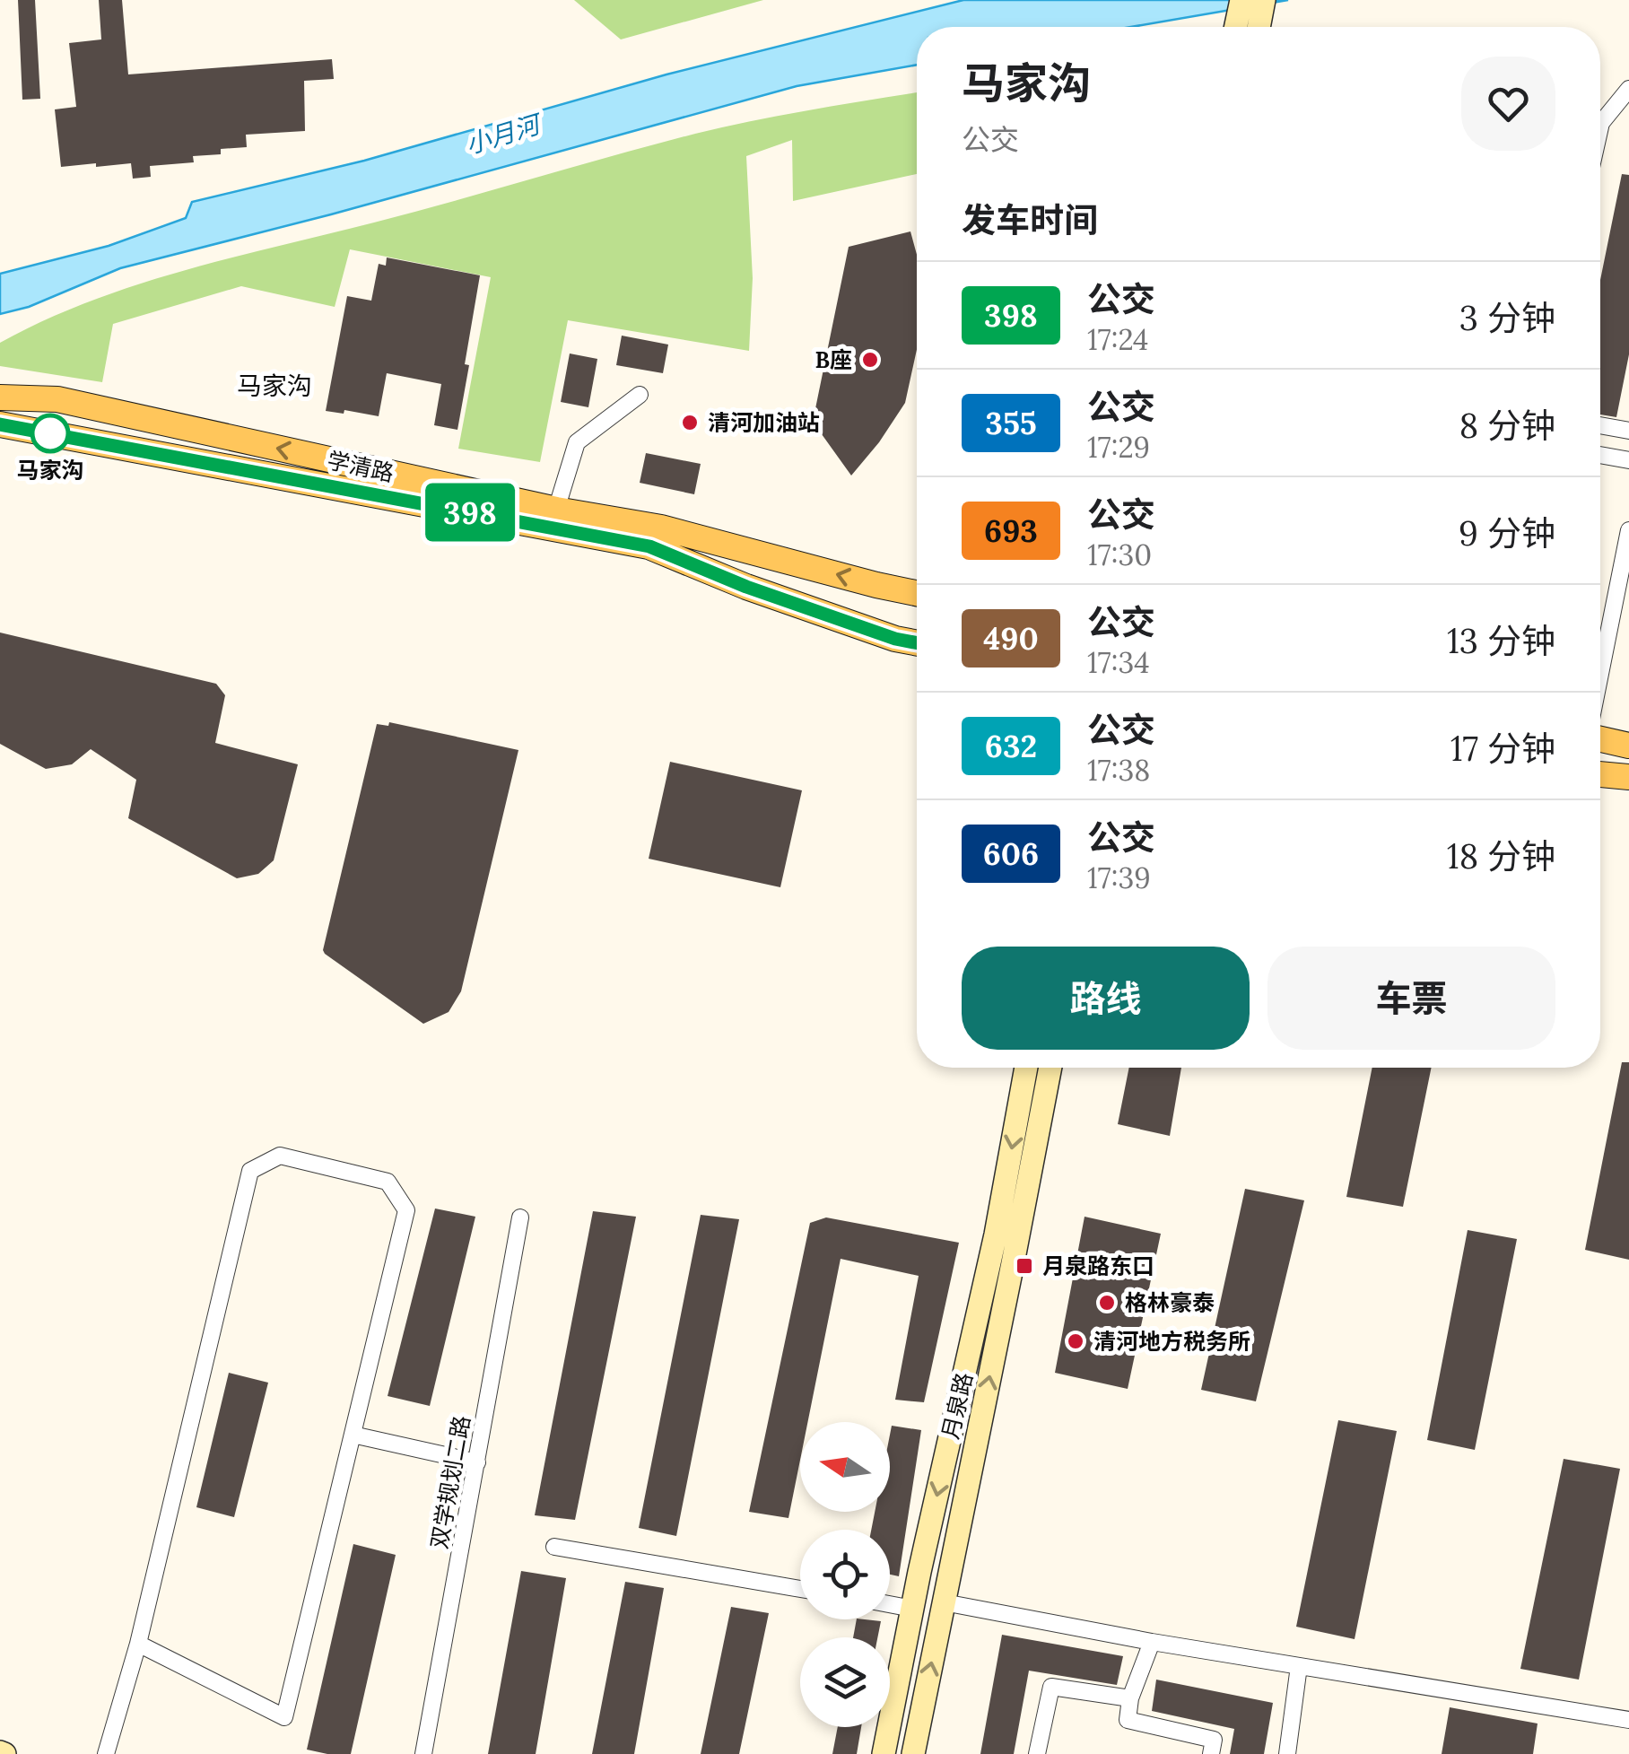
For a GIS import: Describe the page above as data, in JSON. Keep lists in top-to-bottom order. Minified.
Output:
{"streets":{"main road":["学清路","月泉路"],"street":["双学规划二路"]},"districts":["马家沟"],"water":["小月河"],"places":{"other":["B座","清河加油站","马家沟","格林豪泰","清河地方税务所"],"transit":["月泉路东口"]},"lines":["bus line 398"],"north":"left","page":{"on_map":"398","heading":[["马家沟","公交"],"发车时间"],"list":[{"mark":"398","name":"公交","note":"17:24","value":"3 分钟"},{"mark":"355","name":"公交","note":"17:29","value":"8 分钟"},{"mark":"693","name":"公交","note":"17:30","value":"9 分钟"},{"mark":"490","name":"公交","note":"17:34","value":"13 分钟"},{"mark":"632","name":"公交","note":"17:38","value":"17 分钟"},{"mark":"606","name":"公交","note":"17:39","value":"18 分钟"}],"buttons":["路线","车票"]}}
